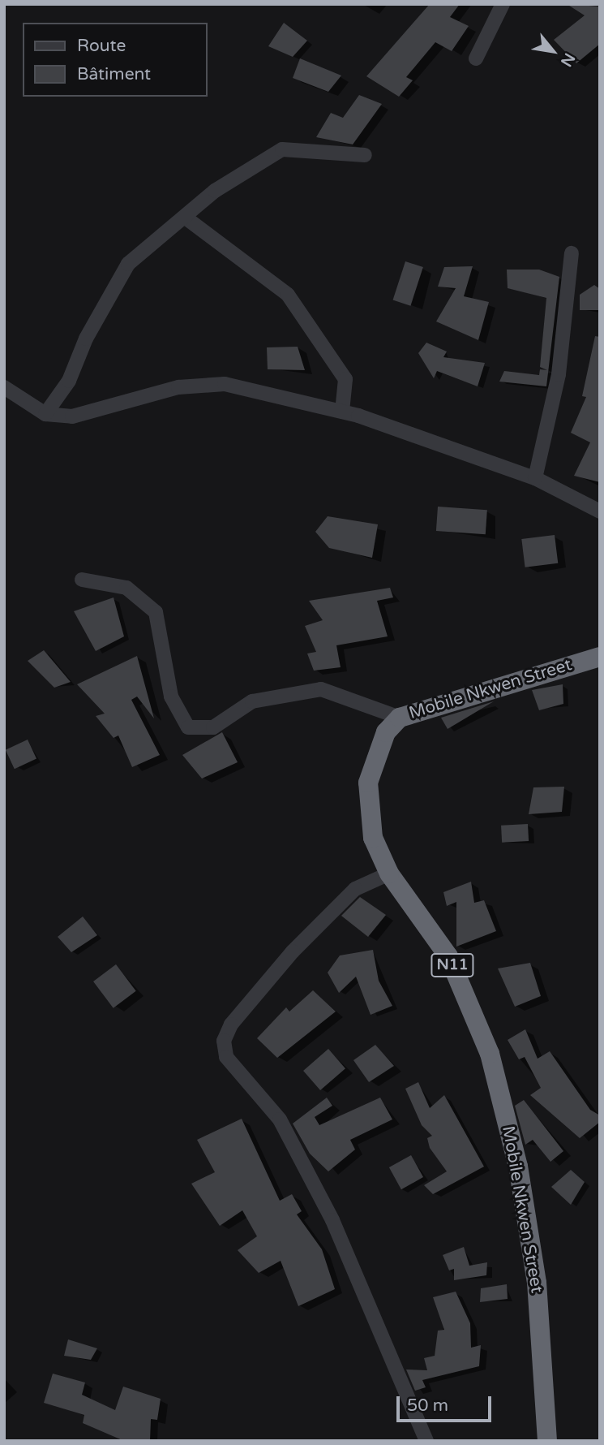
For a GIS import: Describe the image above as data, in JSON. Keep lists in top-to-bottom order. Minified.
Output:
{"streets":{"highway":["Mobile Nkwen Street","N11"]},"legend":["Route","Bâtiment"],"scale_bar":"50 m","north":"bottom right"}
